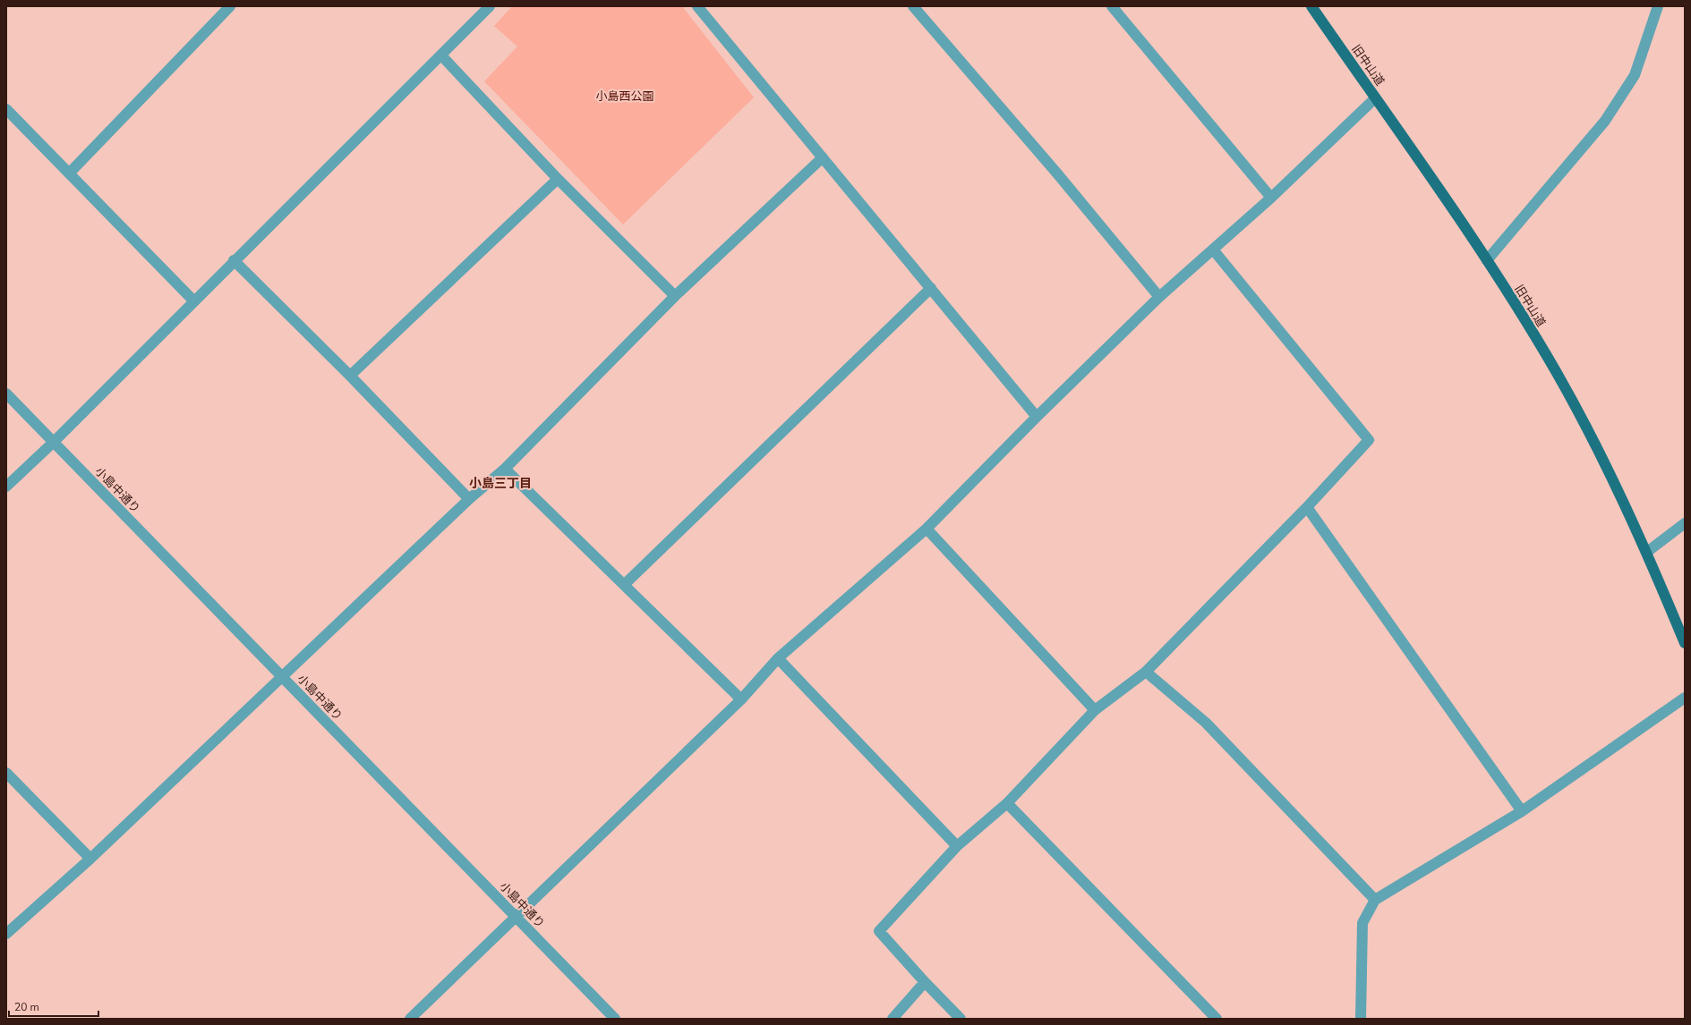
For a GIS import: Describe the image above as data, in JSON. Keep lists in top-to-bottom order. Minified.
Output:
{"streets":{"main road":["旧中山道"],"street":["小島中通り"]},"districts":["小島三丁目"],"parks":["小島西公園"],"scale_bar":"20 m"}
